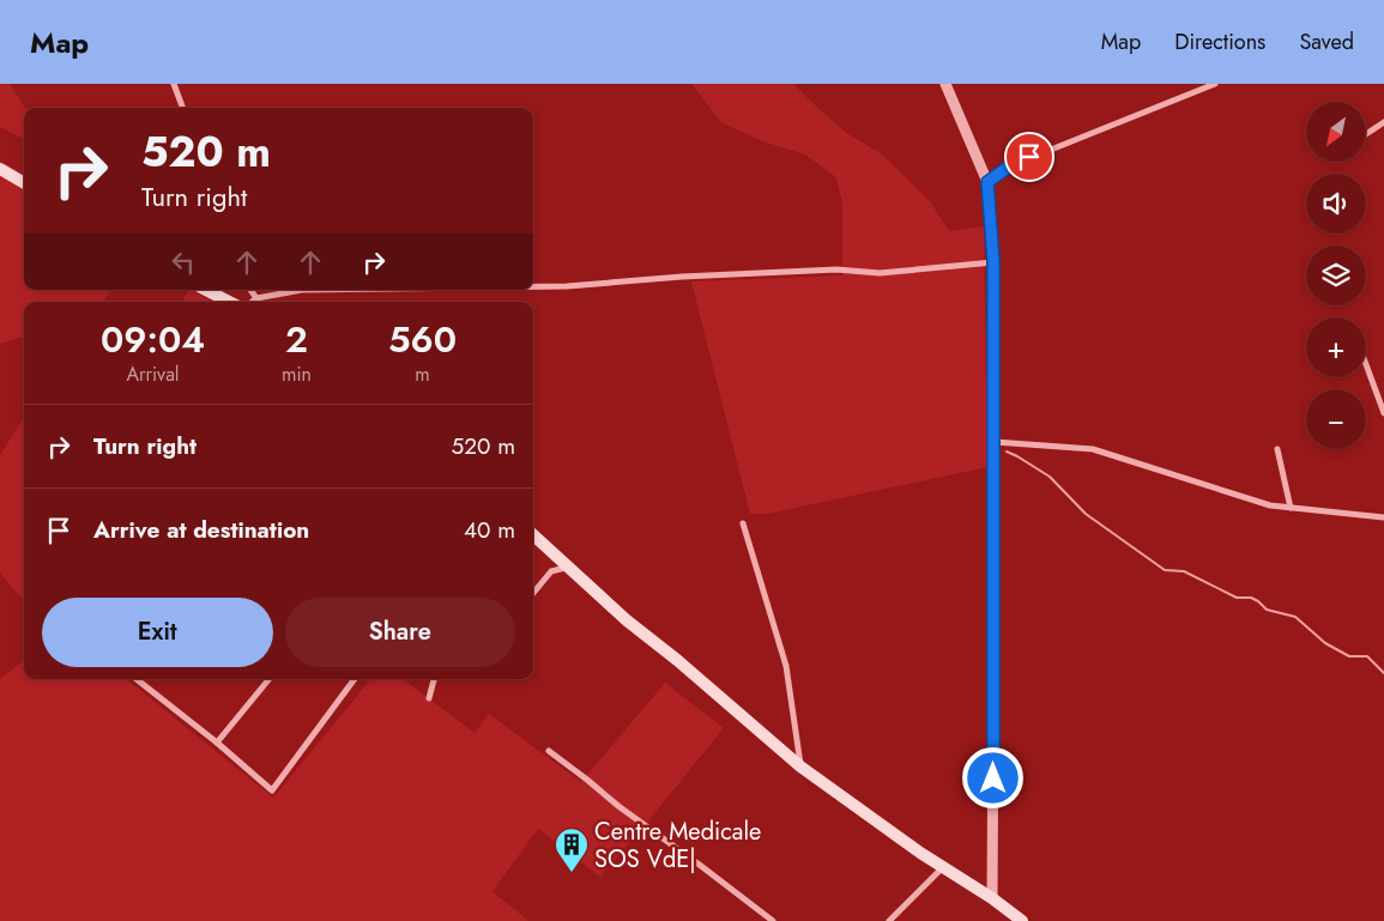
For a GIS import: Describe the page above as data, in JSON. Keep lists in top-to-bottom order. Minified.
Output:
{"places":{"building":["Centre Medicale SOS VdE|"]},"north":"bottom left","page":{"header":"Map","nav":["Map","Directions","Saved"],"map_buttons":["+","−"],"turn":["520 m","Turn right"],"eta":["09:04","Arrival","2","min","560","m"],"list":[{"name":"Turn right","value":"520 m"},{"name":"Arrive at destination","value":"40 m"}],"buttons":["Exit","Share"]}}
